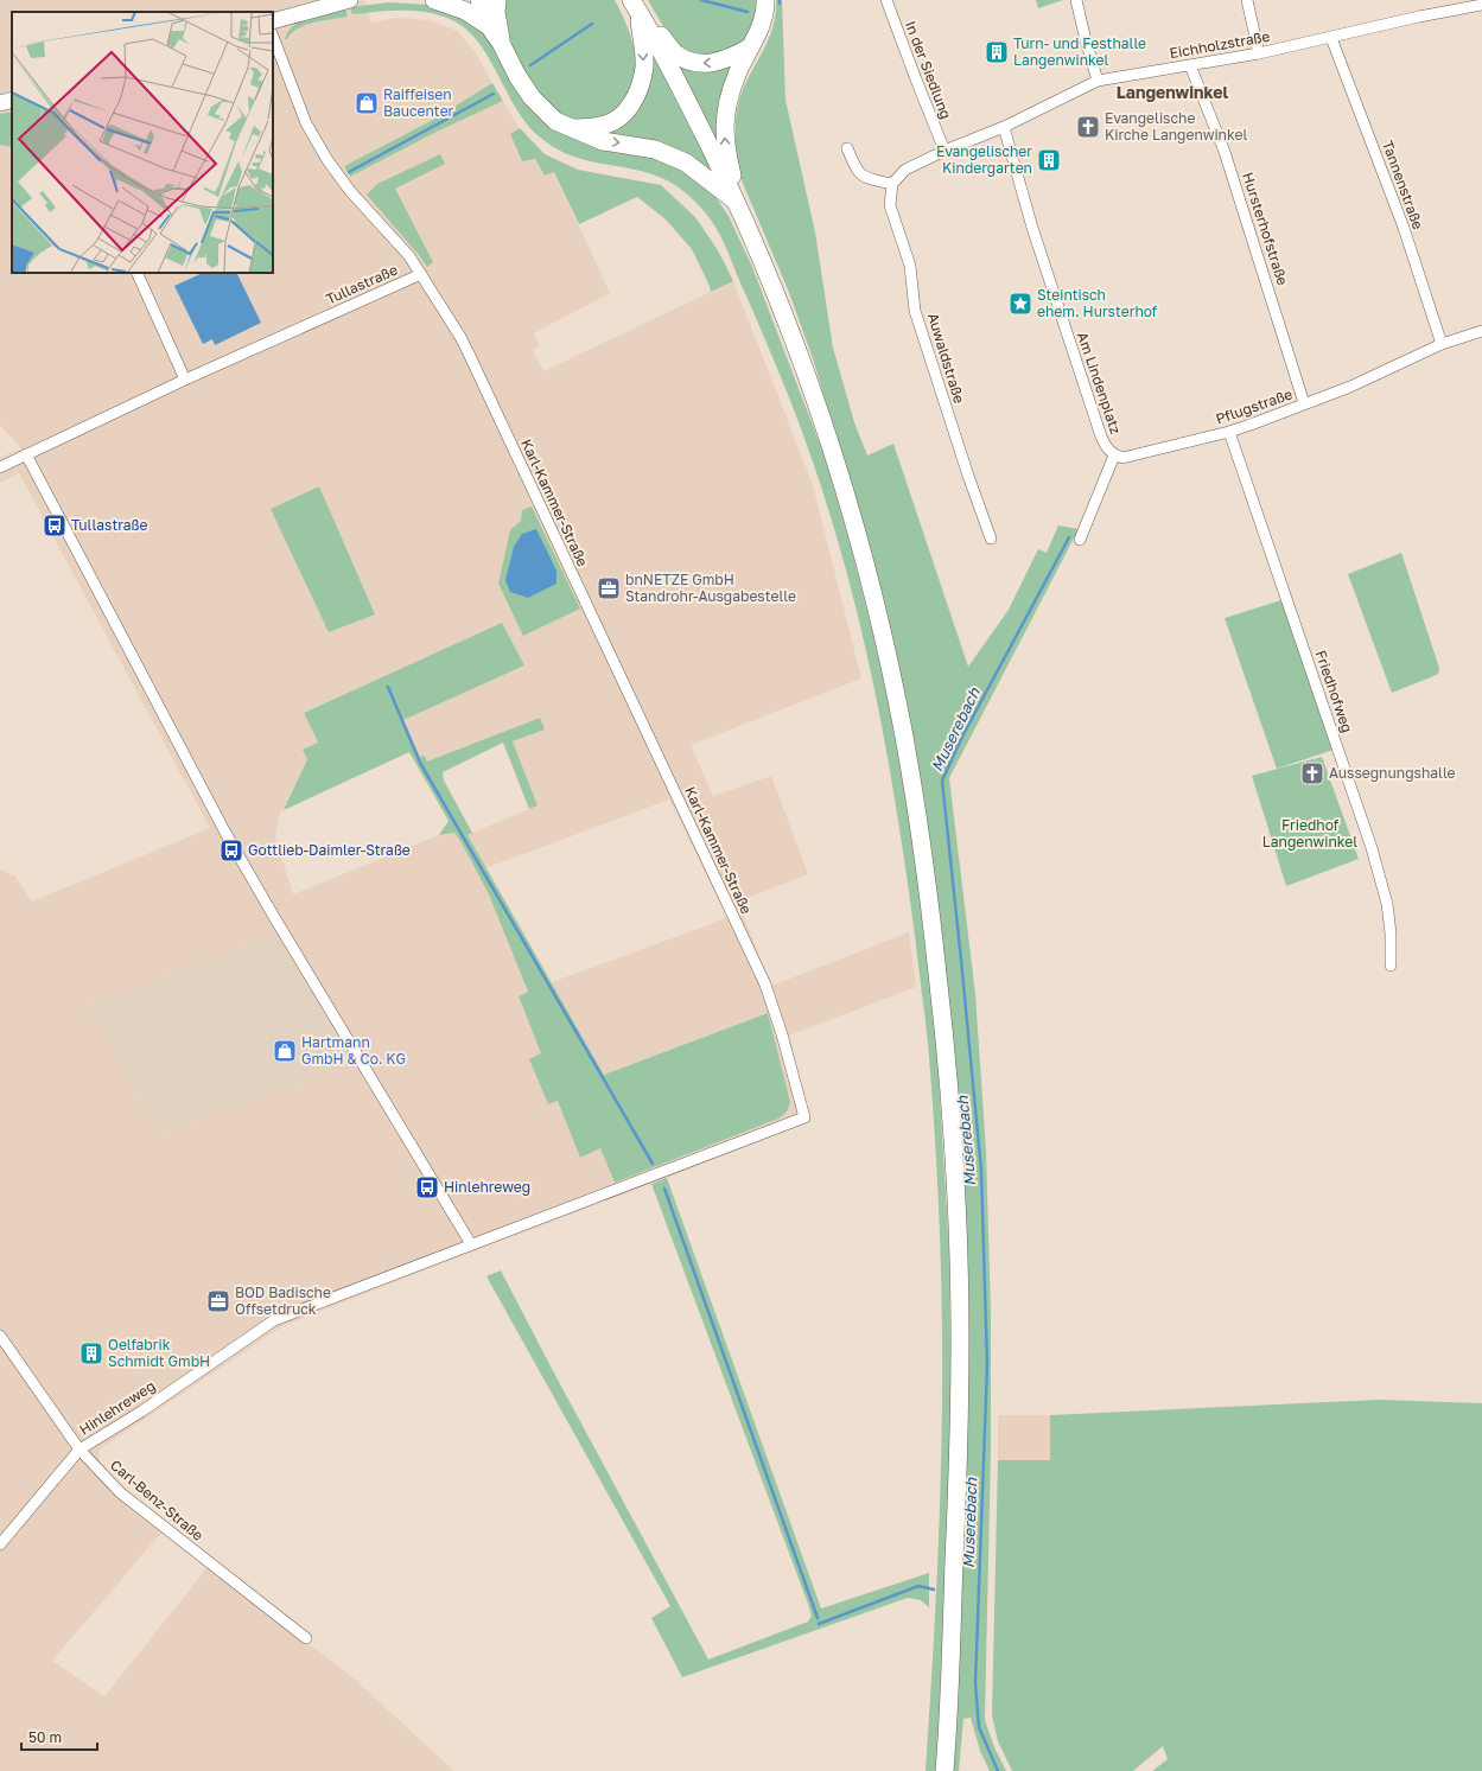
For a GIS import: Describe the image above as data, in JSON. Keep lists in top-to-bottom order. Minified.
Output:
{"streets":{"street":["Eichholzstraße","In der Siedlung","Tannenstraße","Hursterhofstraße","Tullastraße","Auwaldstraße","Am Lindenplatz","Pflugstraße","Karl-Kammer-Straße","Friedhofweg","Hinlehreweg","Carl-Benz-Straße"]},"crossings":[["Eichholzstraße","In der Siedlung"],["Eichholzstraße","Tannenstraße"],["Eichholzstraße","Hursterhofstraße"],["Eichholzstraße","Am Lindenplatz"],["Tannenstraße","Pflugstraße"],["Hursterhofstraße","Pflugstraße"],["Tullastraße","Karl-Kammer-Straße"],["Am Lindenplatz","Pflugstraße"],["Pflugstraße","Friedhofweg"],["Karl-Kammer-Straße","Hinlehreweg"],["Hinlehreweg","Carl-Benz-Straße"]],"districts":["Langenwinkel"],"water":["Muserebach"],"parks":["Friedhof Langenwinkel"],"places":{"building":["Turn- und Festhalle Langenwinkel","Evangelischer Kindergarten","Oelfabrik Schmidt GmbH"],"shop":["Raiffeisen Baucenter","Hartmann GmbH & Co. KG"],"church":["Evangelische Kirche Langenwinkel","Aussegnungshalle"],"place":["Steintisch ehem. Hursterhof"],"bus stop":["Tullastraße","Gottlieb-Daimler-Straße","Hinlehreweg"],"office":["bnNETZE GmbH Standrohr-Ausgabestelle","BOD Badische Offsetdruck"]},"scale_bar":"50 m"}
